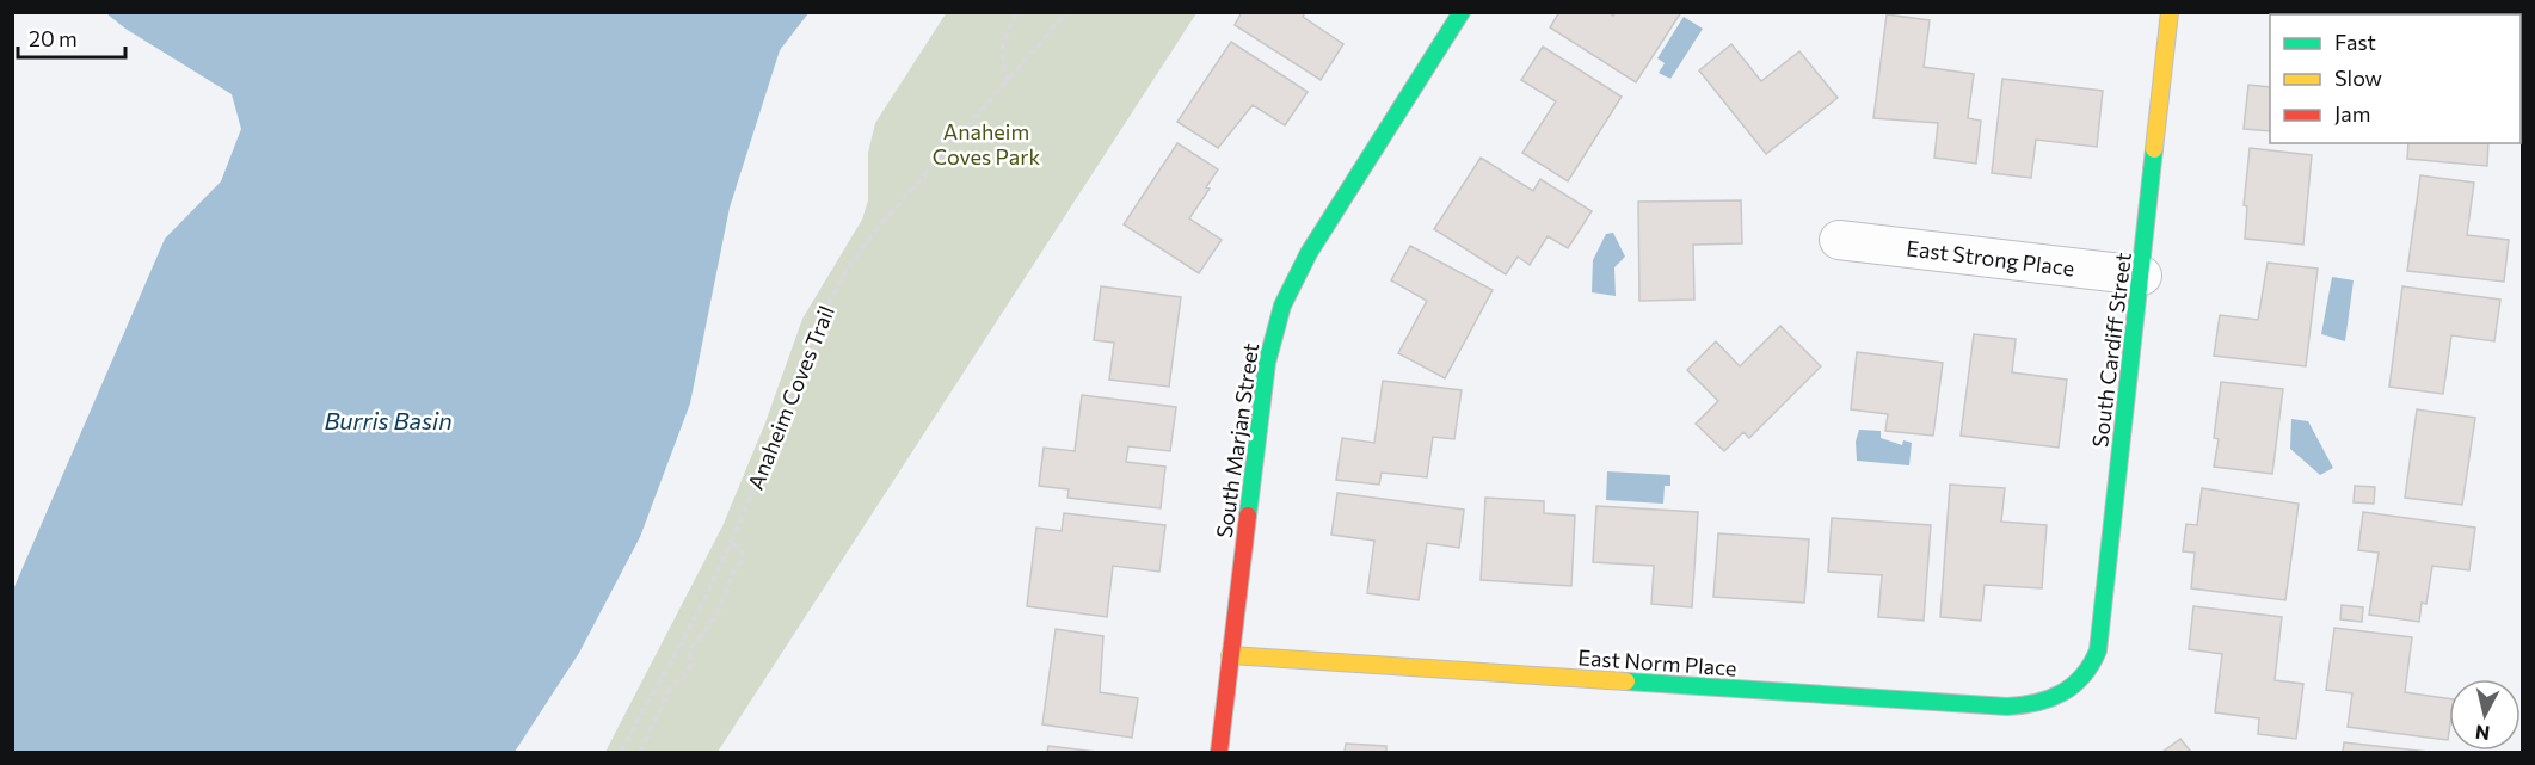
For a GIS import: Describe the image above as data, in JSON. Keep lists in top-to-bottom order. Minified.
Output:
{"streets":{"street":["East Strong Place","South Cardiff Street","South Marjan Street","East Norm Place"],"path":["Anaheim Coves Trail"]},"crossings":[["East Strong Place","South Cardiff Street"],["South Cardiff Street","East Norm Place"],["South Marjan Street","East Norm Place"]],"water":["Burris Basin"],"parks":["Anaheim Coves Park"],"legend":["Fast","Slow","Jam"],"scale_bar":"20 m","north":"bottom"}
